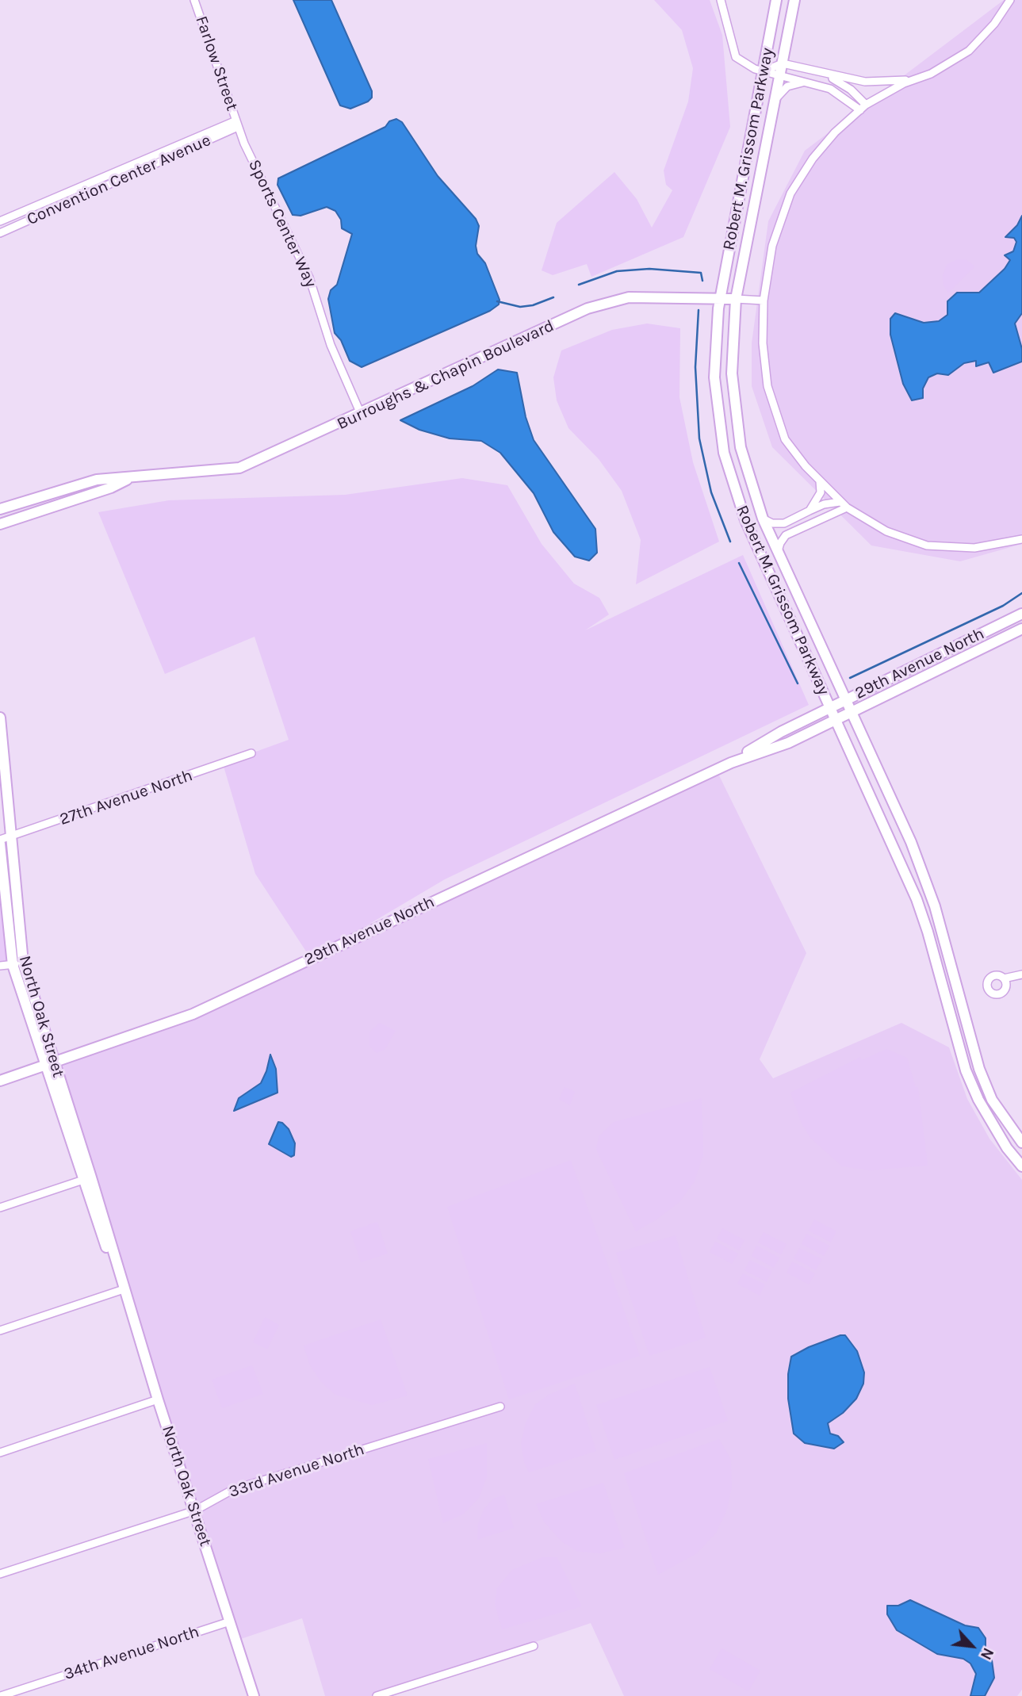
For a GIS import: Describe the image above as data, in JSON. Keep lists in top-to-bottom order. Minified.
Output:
{"streets":{"main road":["Robert M. Grissom Parkway","Burroughs & Chapin Boulevard","29th Avenue North","North Oak Street"],"street":["Farlow Street","Convention Center Avenue","Sports Center Way","27th Avenue North","33rd Avenue North","34th Avenue North"]},"crossings":[["Farlow Street","Convention Center Avenue"],["Farlow Street","Sports Center Way"],["Robert M. Grissom Parkway","Burroughs & Chapin Boulevard"],["Robert M. Grissom Parkway","29th Avenue North"],["Convention Center Avenue","Sports Center Way"],["Sports Center Way","Burroughs & Chapin Boulevard"],["29th Avenue North","North Oak Street"],["27th Avenue North","North Oak Street"],["North Oak Street","33rd Avenue North"],["North Oak Street","34th Avenue North"]],"north":"bottom right"}
